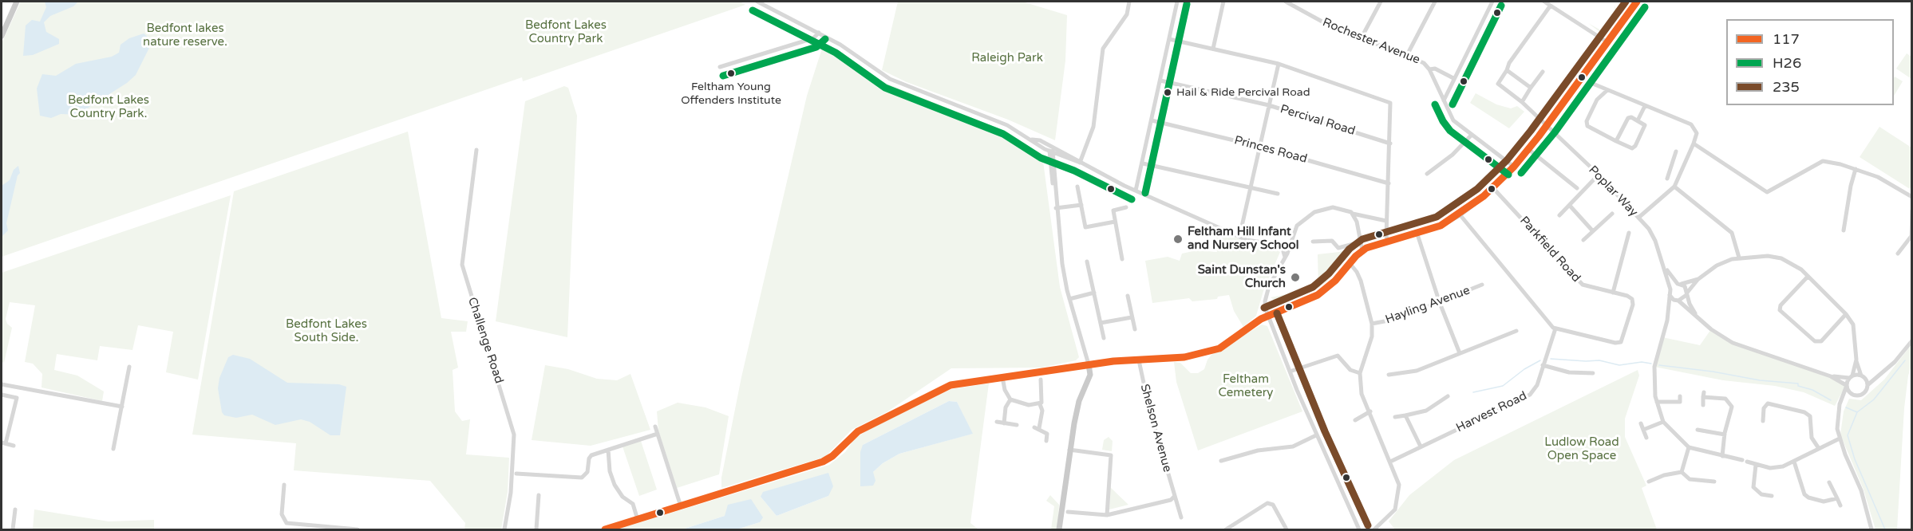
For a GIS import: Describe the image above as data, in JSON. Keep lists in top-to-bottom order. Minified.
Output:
{"streets":{"street":["Rochester Avenue","Percival Road","Princes Road","Poplar Way","Parkfield Road","Hayling Avenue","Challenge Road","Harvest Road","Shelson Avenue"]},"crossings":[["Parkfield Road","Harvest Road"]],"parks":["Bedfont Lakes Country Park","Bedfont lakes nature reserve.","Raleigh Park","Bedfont Lakes Country Park.","Bedfont Lakes South Side.","Feltham Cemetery","Ludlow Road Open Space"],"places":["Feltham Young Offenders Institute","Hail & Ride Percival Road","Feltham Hill Infant and Nursery School","Saint Dunstan's Church"],"lines":["transit line 117","transit line 235","transit line H26"],"legend":["117","H26","235"]}
